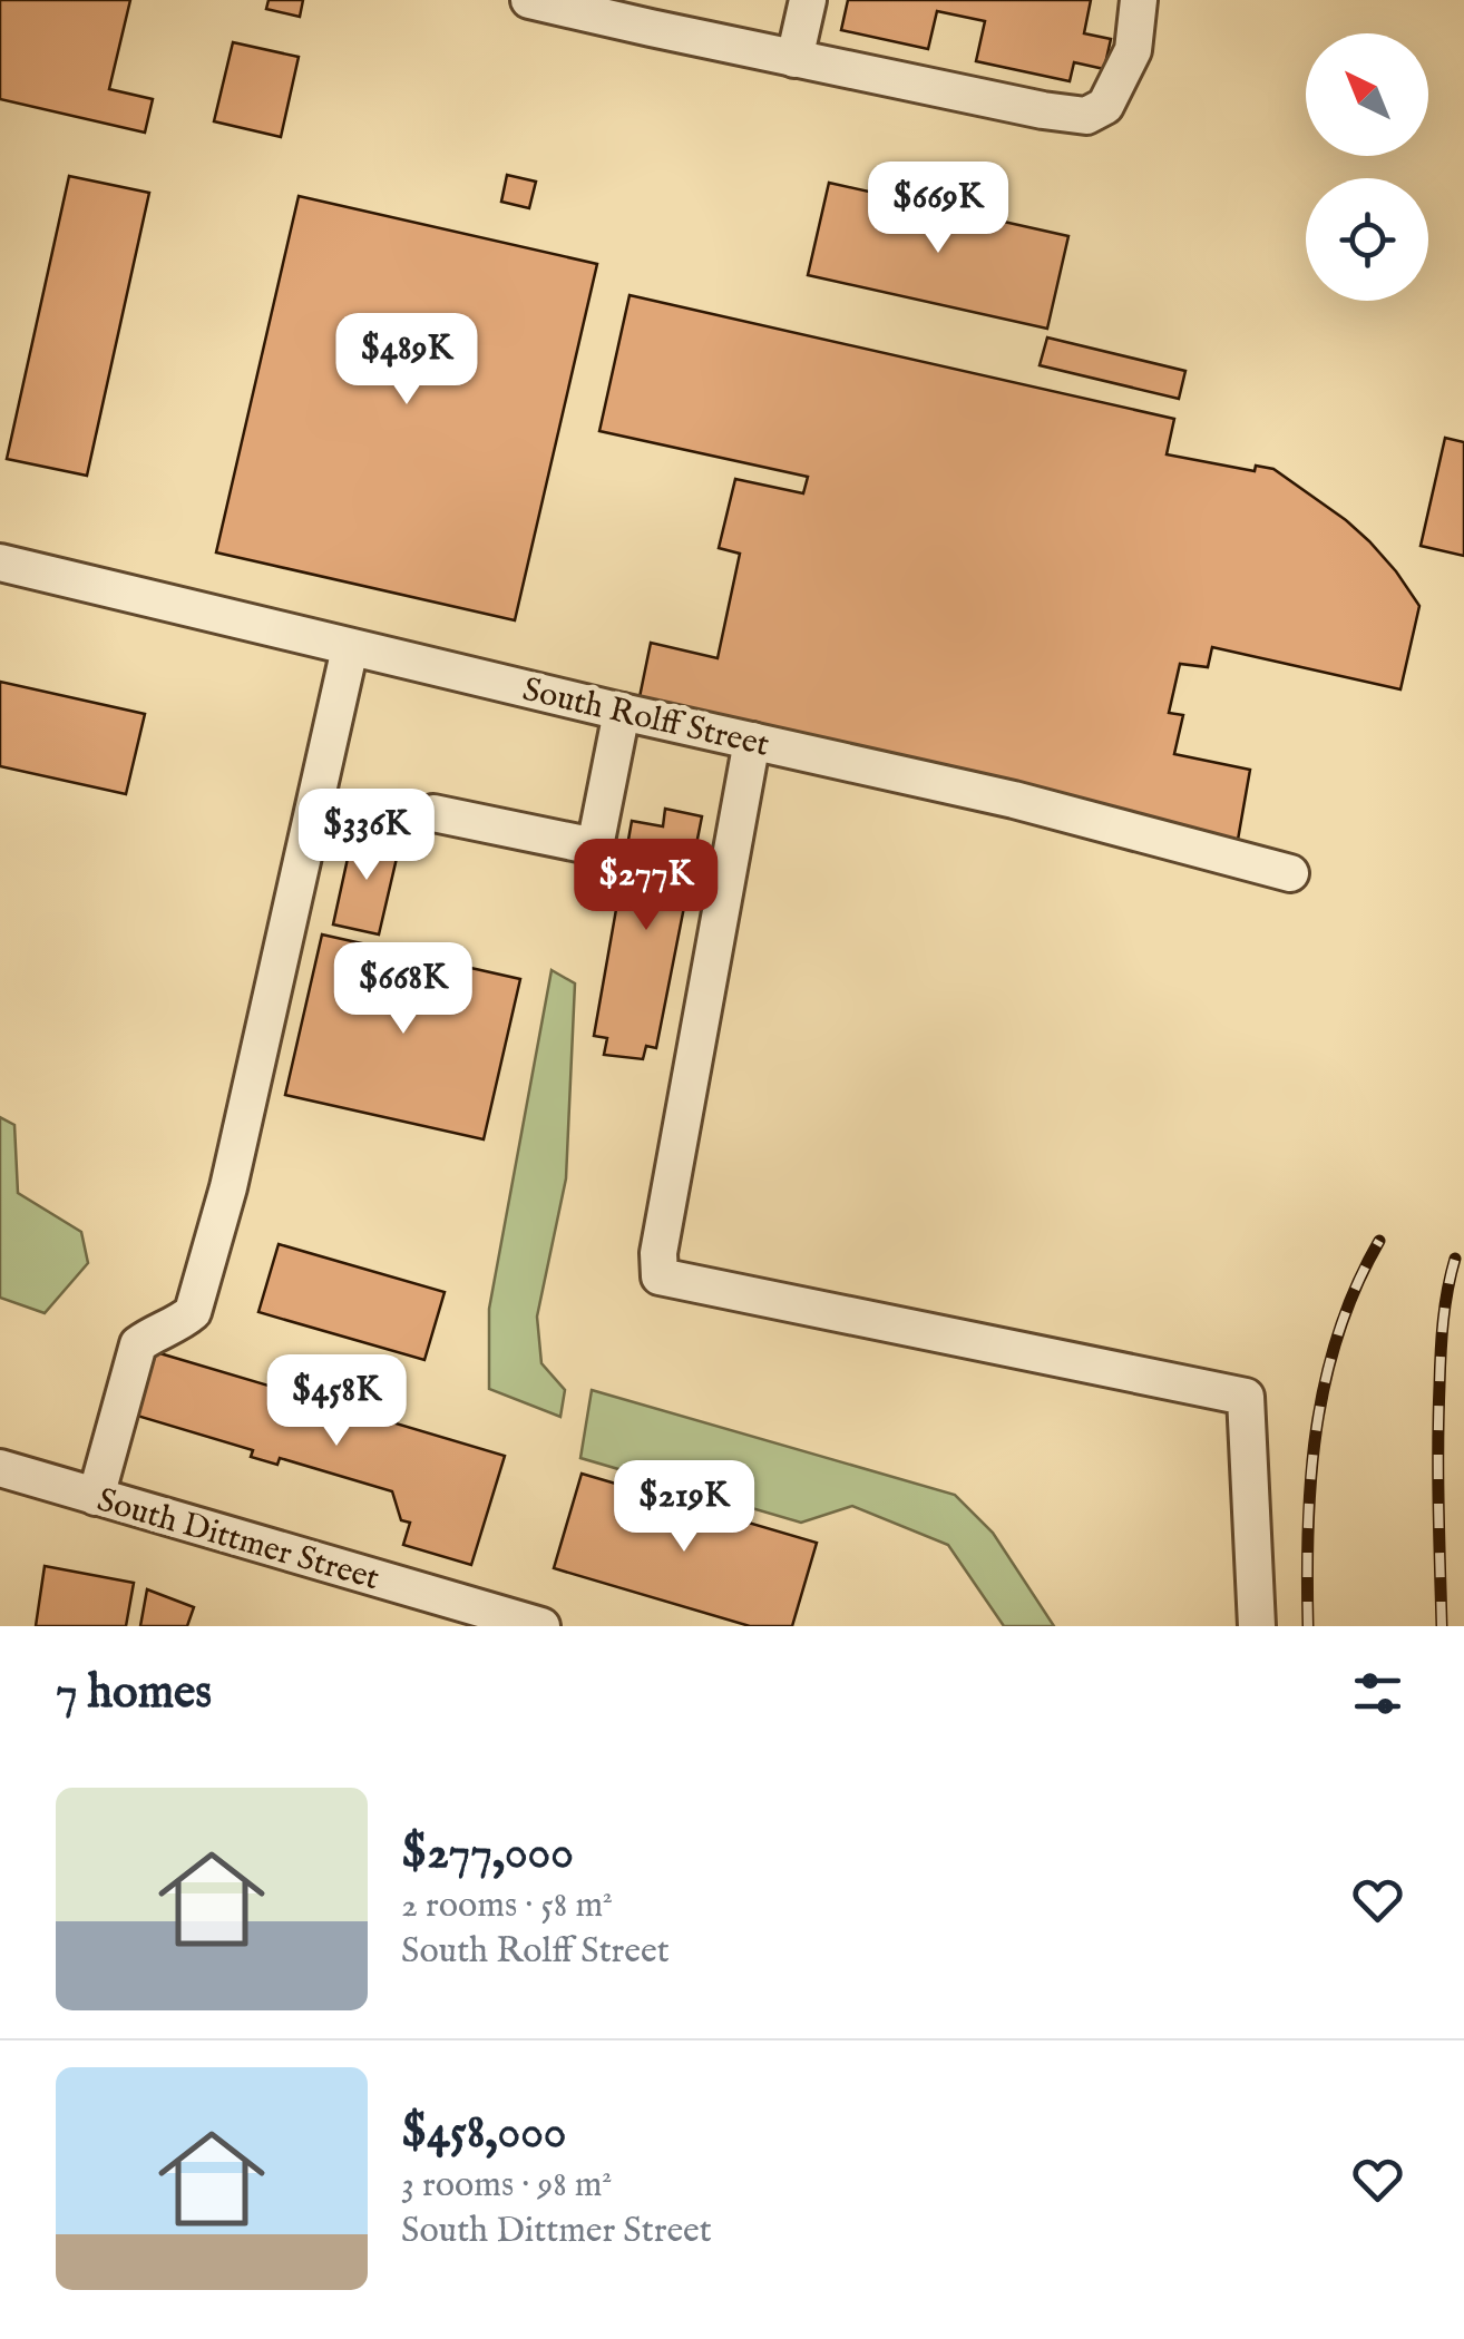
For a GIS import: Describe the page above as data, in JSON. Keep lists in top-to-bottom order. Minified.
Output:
{"streets":{"street":["South Rolff Street","South Dittmer Street"]},"north":"top left","page":{"price":["$669K","$489K","$336K","$277K","$668K","$458K","$219K"],"heading":"7 homes","list":[{"name":"$277,000","note":"2 rooms · 58 m² · South Rolff Street"},{"name":"$458,000","note":"3 rooms · 98 m² · South Dittmer Street"}]}}
